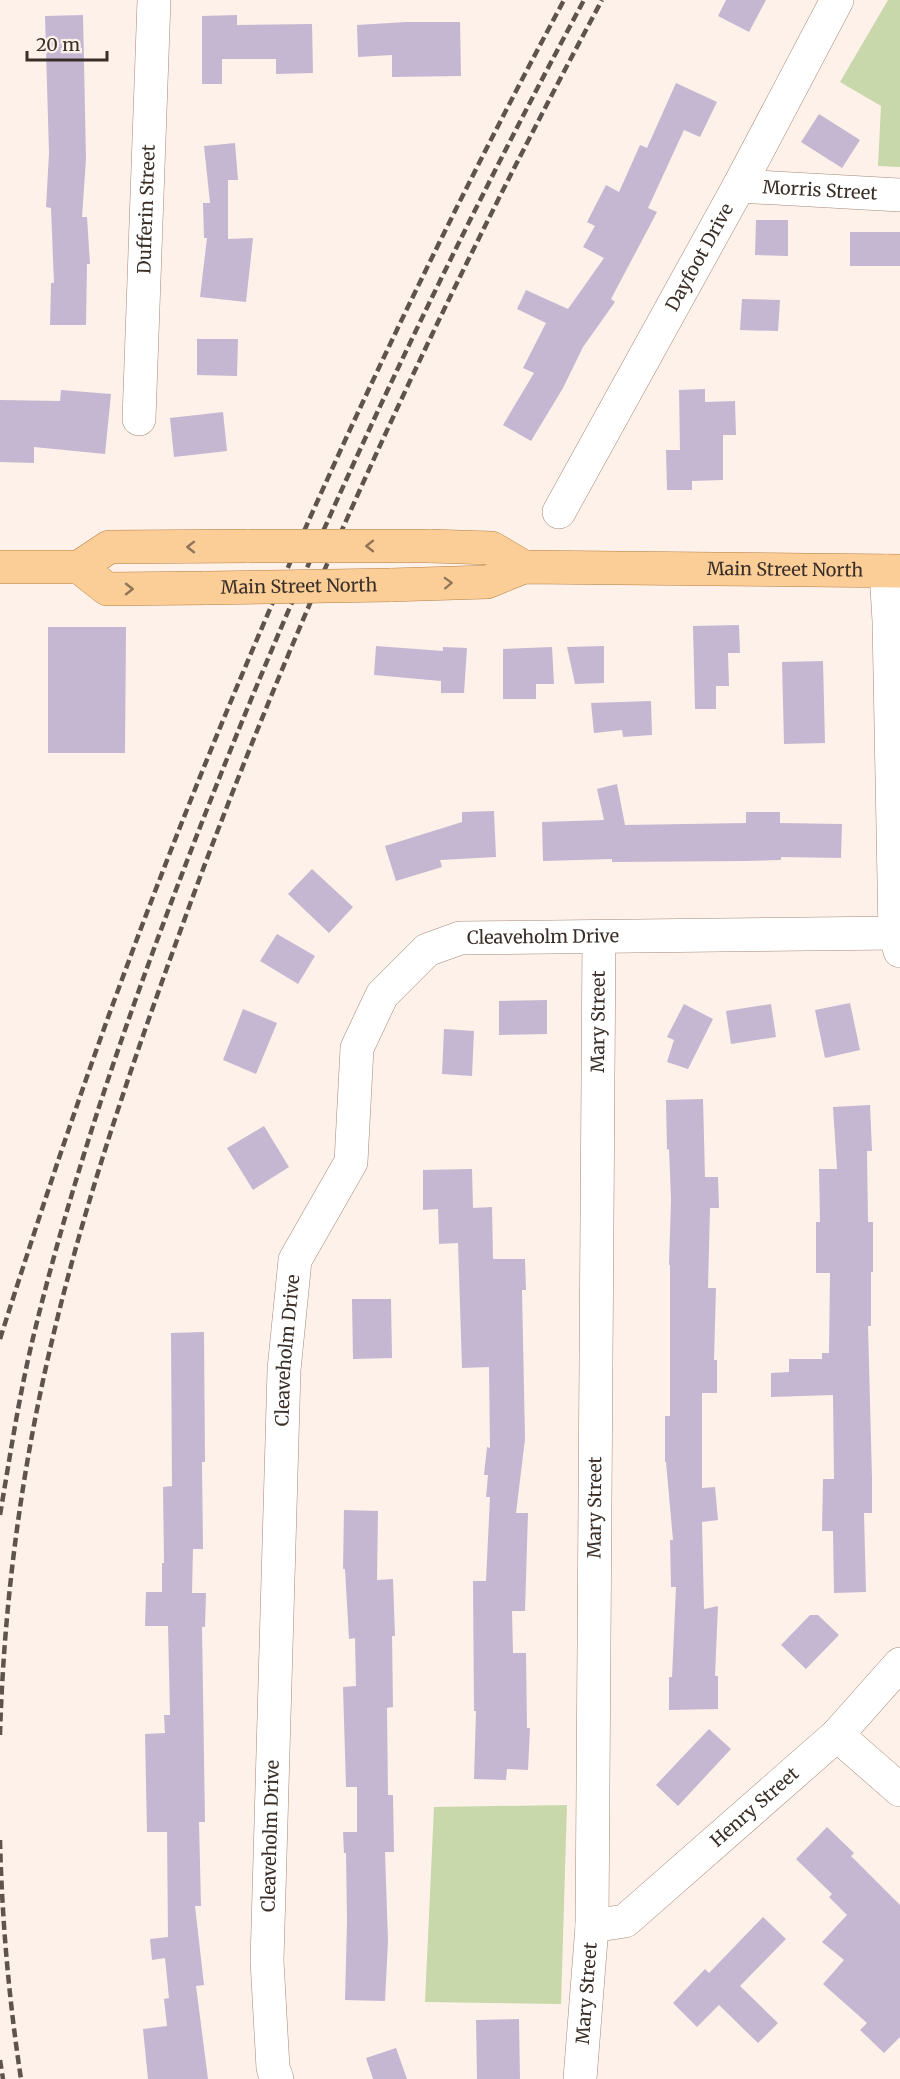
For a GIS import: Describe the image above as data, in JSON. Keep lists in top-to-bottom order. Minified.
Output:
{"streets":{"main road":["Main Street North"],"street":["Morris Street","Dufferin Street","Dayfoot Drive","Cleaveholm Drive","Mary Street","Henry Street"]},"crossings":[["Morris Street","Dayfoot Drive"],["Cleaveholm Drive","Mary Street"],["Mary Street","Henry Street"]],"scale_bar":"20 m"}
